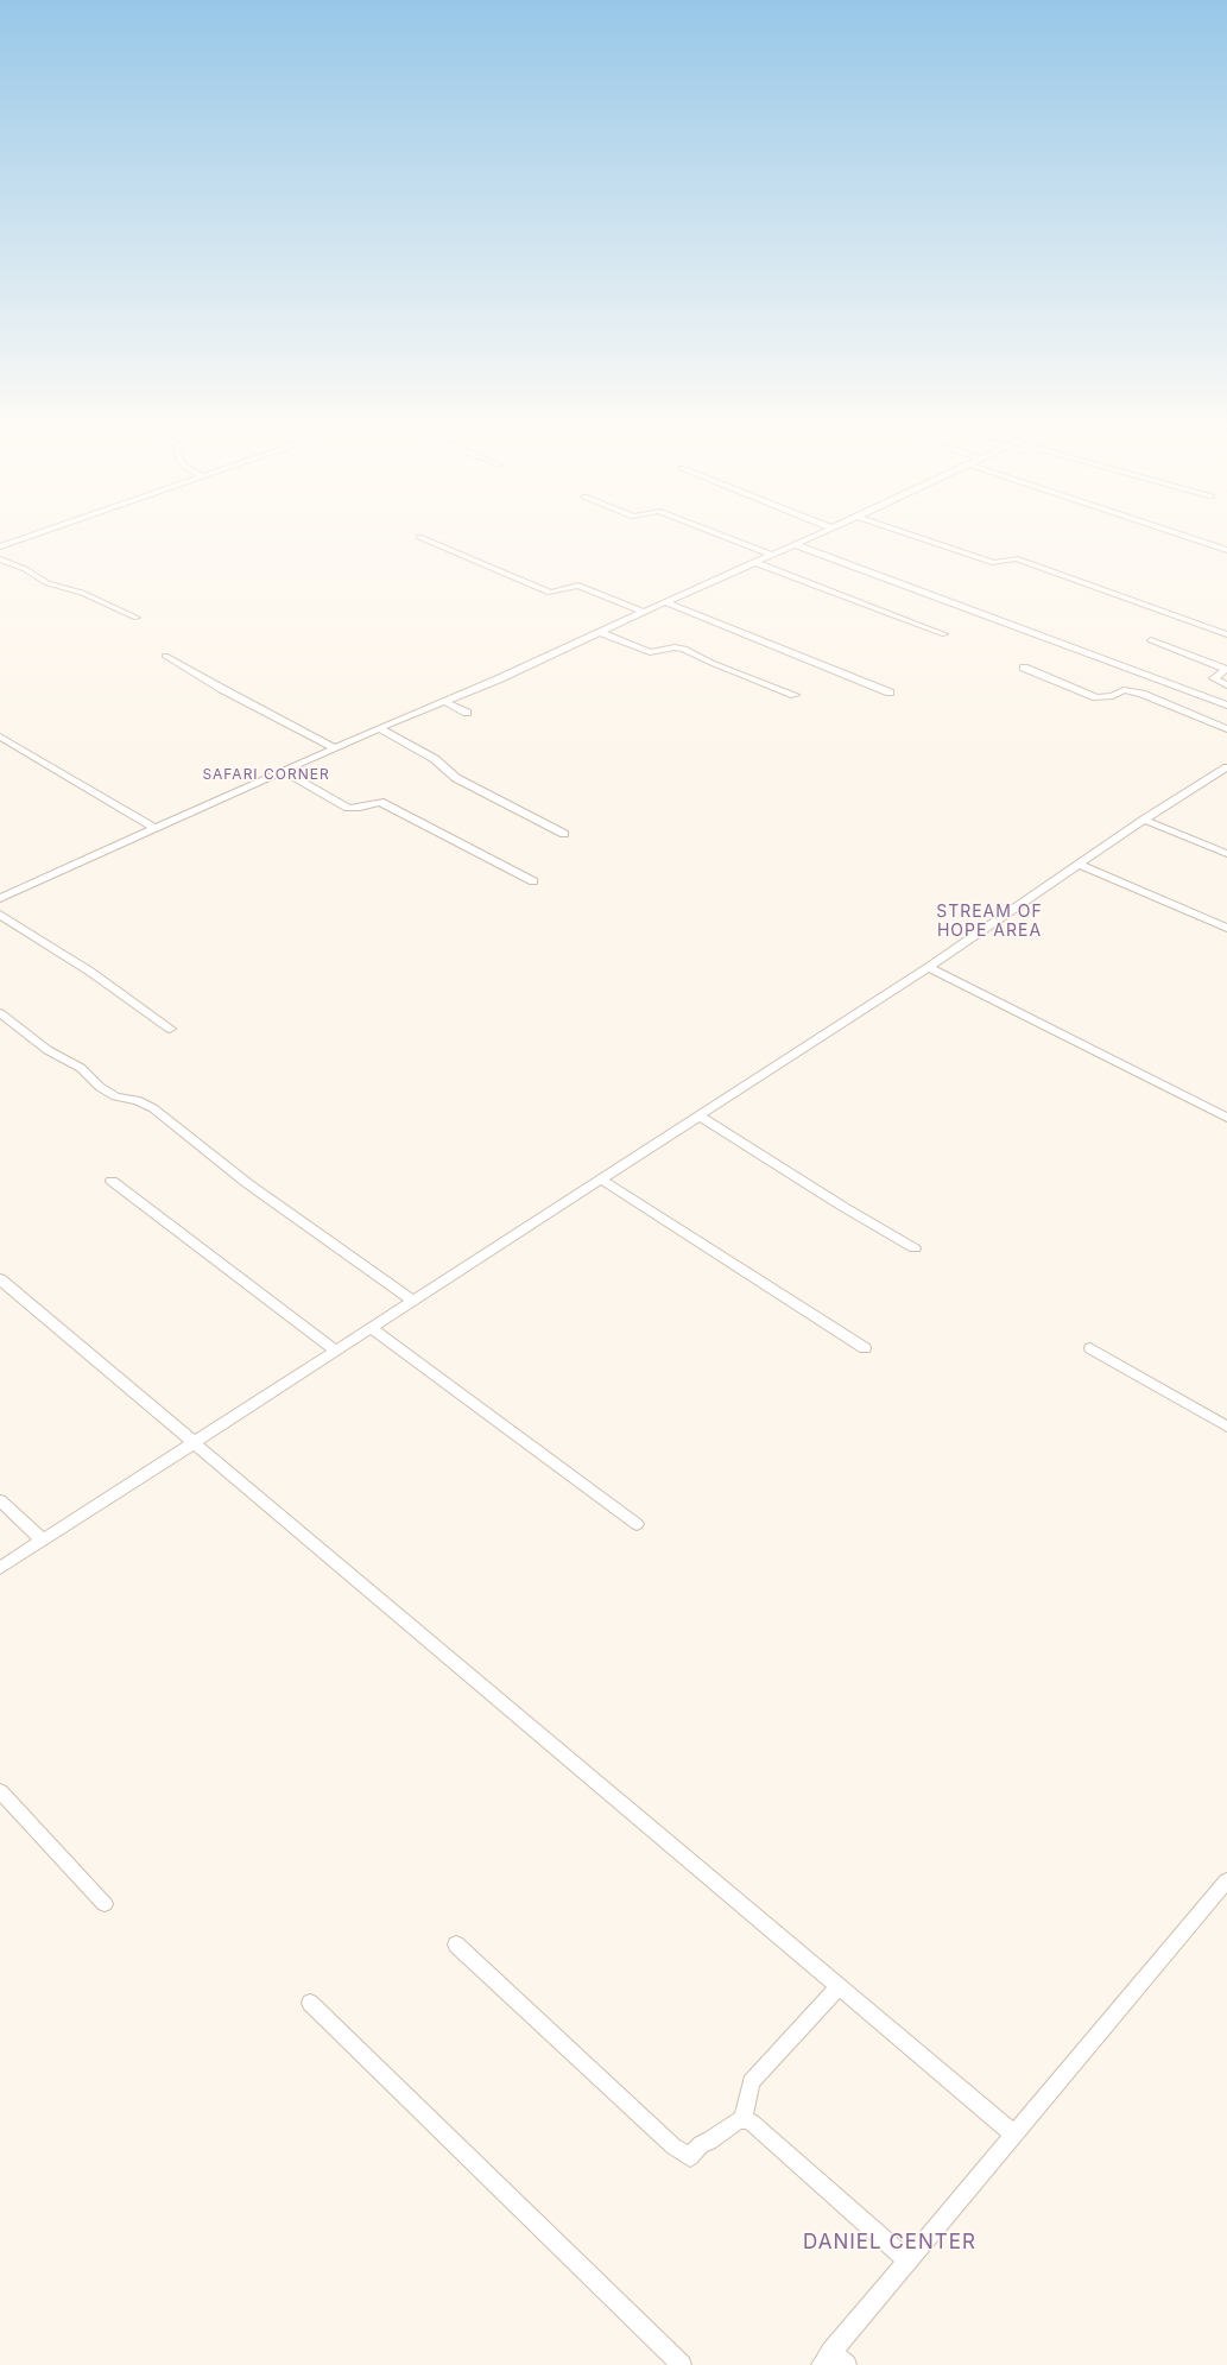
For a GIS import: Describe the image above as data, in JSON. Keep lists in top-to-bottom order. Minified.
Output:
{"districts":["SAFARI CORNER","STREAM OF HOPE AREA","DANIEL CENTER"]}
